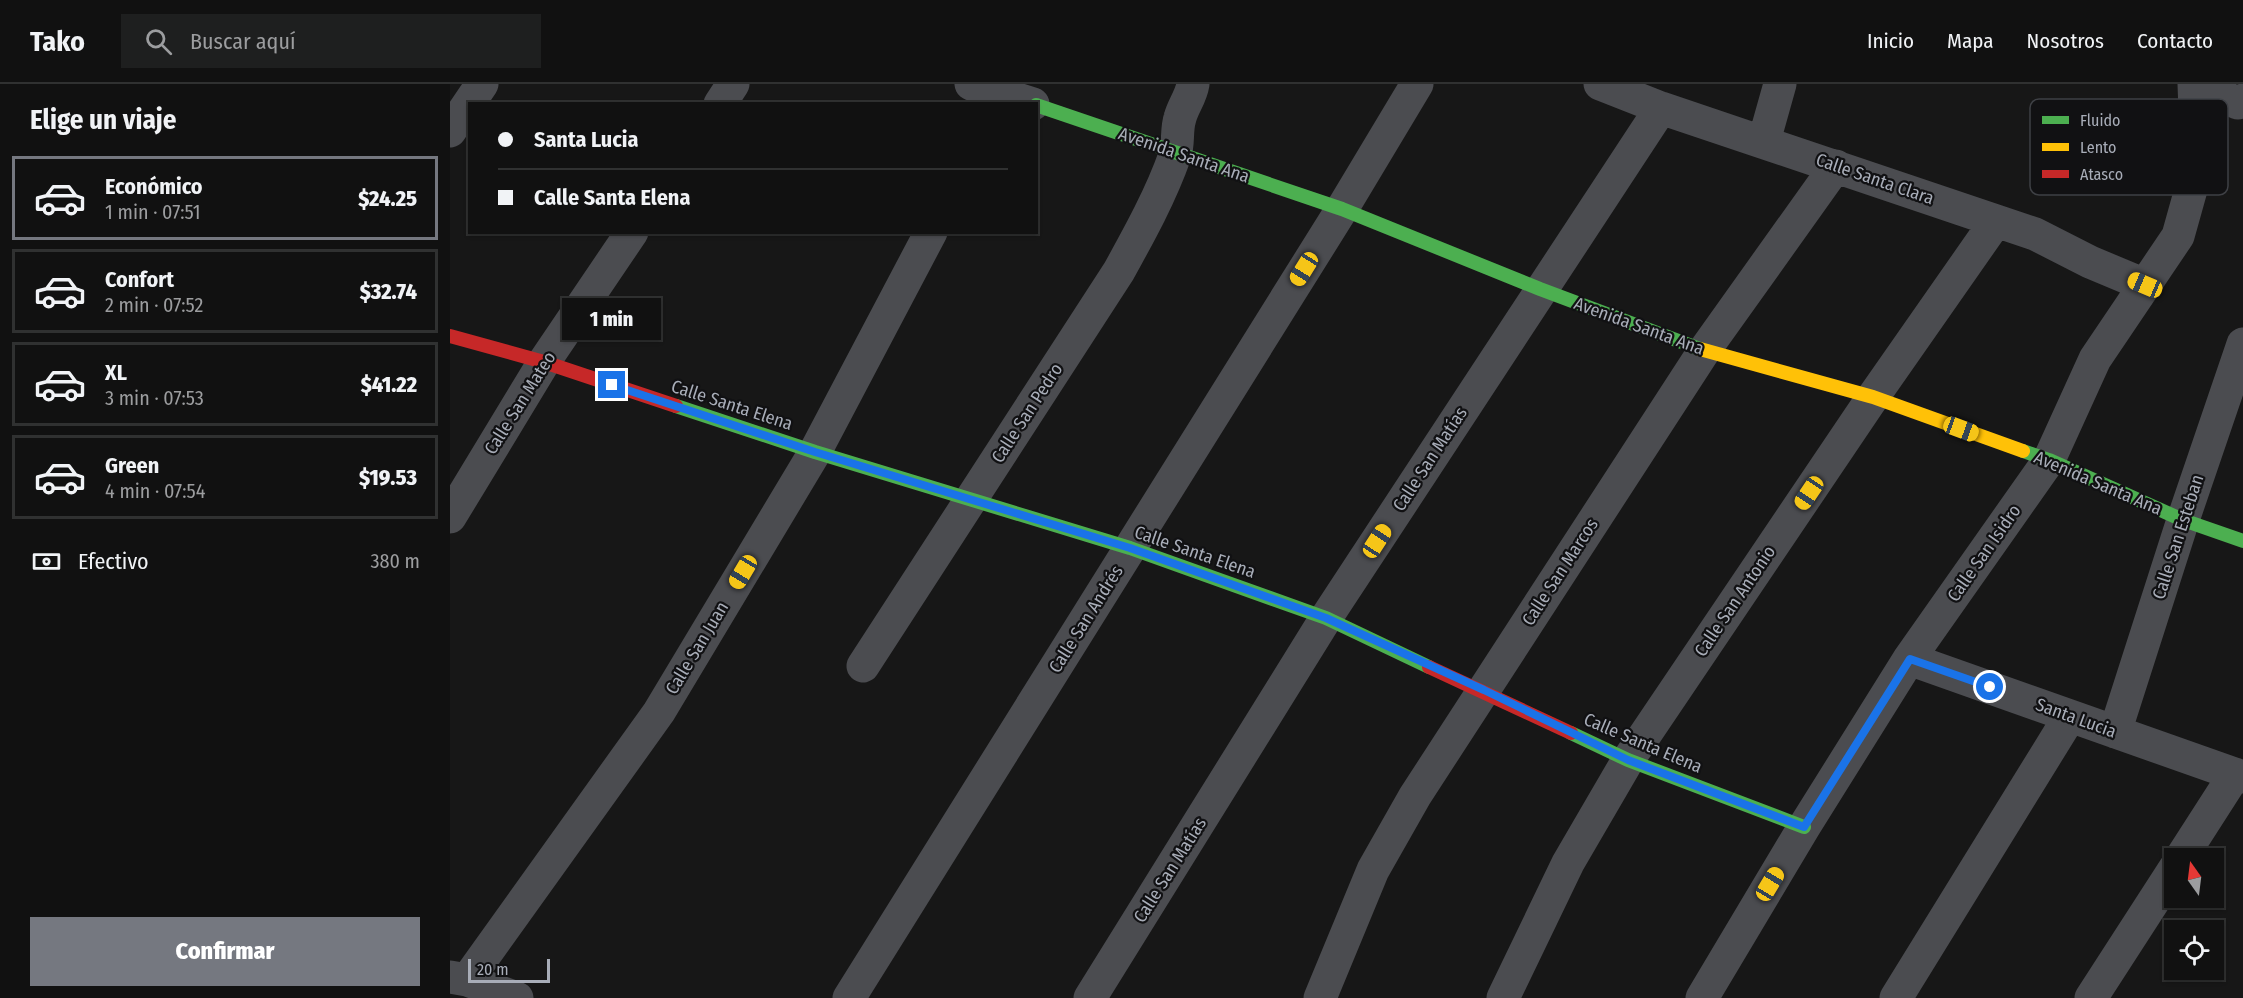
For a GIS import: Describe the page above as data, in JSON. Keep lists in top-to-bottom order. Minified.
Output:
{"streets":{"street":["Avenida Santa Ana","Calle Santa Clara","Calle San Mateo","Calle Santa Elena","Calle San Pedro","Calle San Matías","Calle San Esteban","Calle San Isidro","Calle San Marcos","Calle San Antonio","Calle San Andrés","Calle San Juan","Santa Lucia"]},"crossings":[["Avenida Santa Ana","Calle San Pedro"],["Avenida Santa Ana","Calle San Matías"],["Avenida Santa Ana","Calle San Esteban"],["Avenida Santa Ana","Calle San Isidro"],["Avenida Santa Ana","Calle San Marcos"],["Avenida Santa Ana","Calle San Antonio"],["Avenida Santa Ana","Calle San Andrés"],["Calle Santa Clara","Calle San Matías"],["Calle Santa Clara","Calle San Isidro"],["Calle Santa Clara","Calle San Marcos"],["Calle Santa Clara","Calle San Antonio"],["Calle San Mateo","Calle Santa Elena"],["Calle Santa Elena","Calle San Pedro"],["Calle Santa Elena","Calle San Matías"],["Calle Santa Elena","Calle San Isidro"],["Calle Santa Elena","Calle San Marcos"],["Calle Santa Elena","Calle San Antonio"],["Calle Santa Elena","Calle San Andrés"],["Calle Santa Elena","Calle San Juan"],["Calle San Esteban","Santa Lucia"],["Calle San Isidro","Santa Lucia"]],"legend":["Fluido","Lento","Atasco"],"scale_bar":"20 m","north":"top","page":{"header":"Tako","search":"Buscar aquí","nav":["Inicio","Mapa","Nosotros","Contacto"],"heading":"Elige un viaje","banner":["Santa Lucia","Calle Santa Elena"],"list":[{"name":"Económico","note":"1 min · 07:51","value":"$24.25"},{"name":"Confort","note":"2 min · 07:52","value":"$32.74"},{"name":"XL","note":"3 min · 07:53","value":"$41.22"},{"name":"Green","note":"4 min · 07:54","value":"$19.53"}],"bubble":"1 min","pay":["Efectivo","380 m"],"buttons":"Confirmar","scale":"20 m"}}
